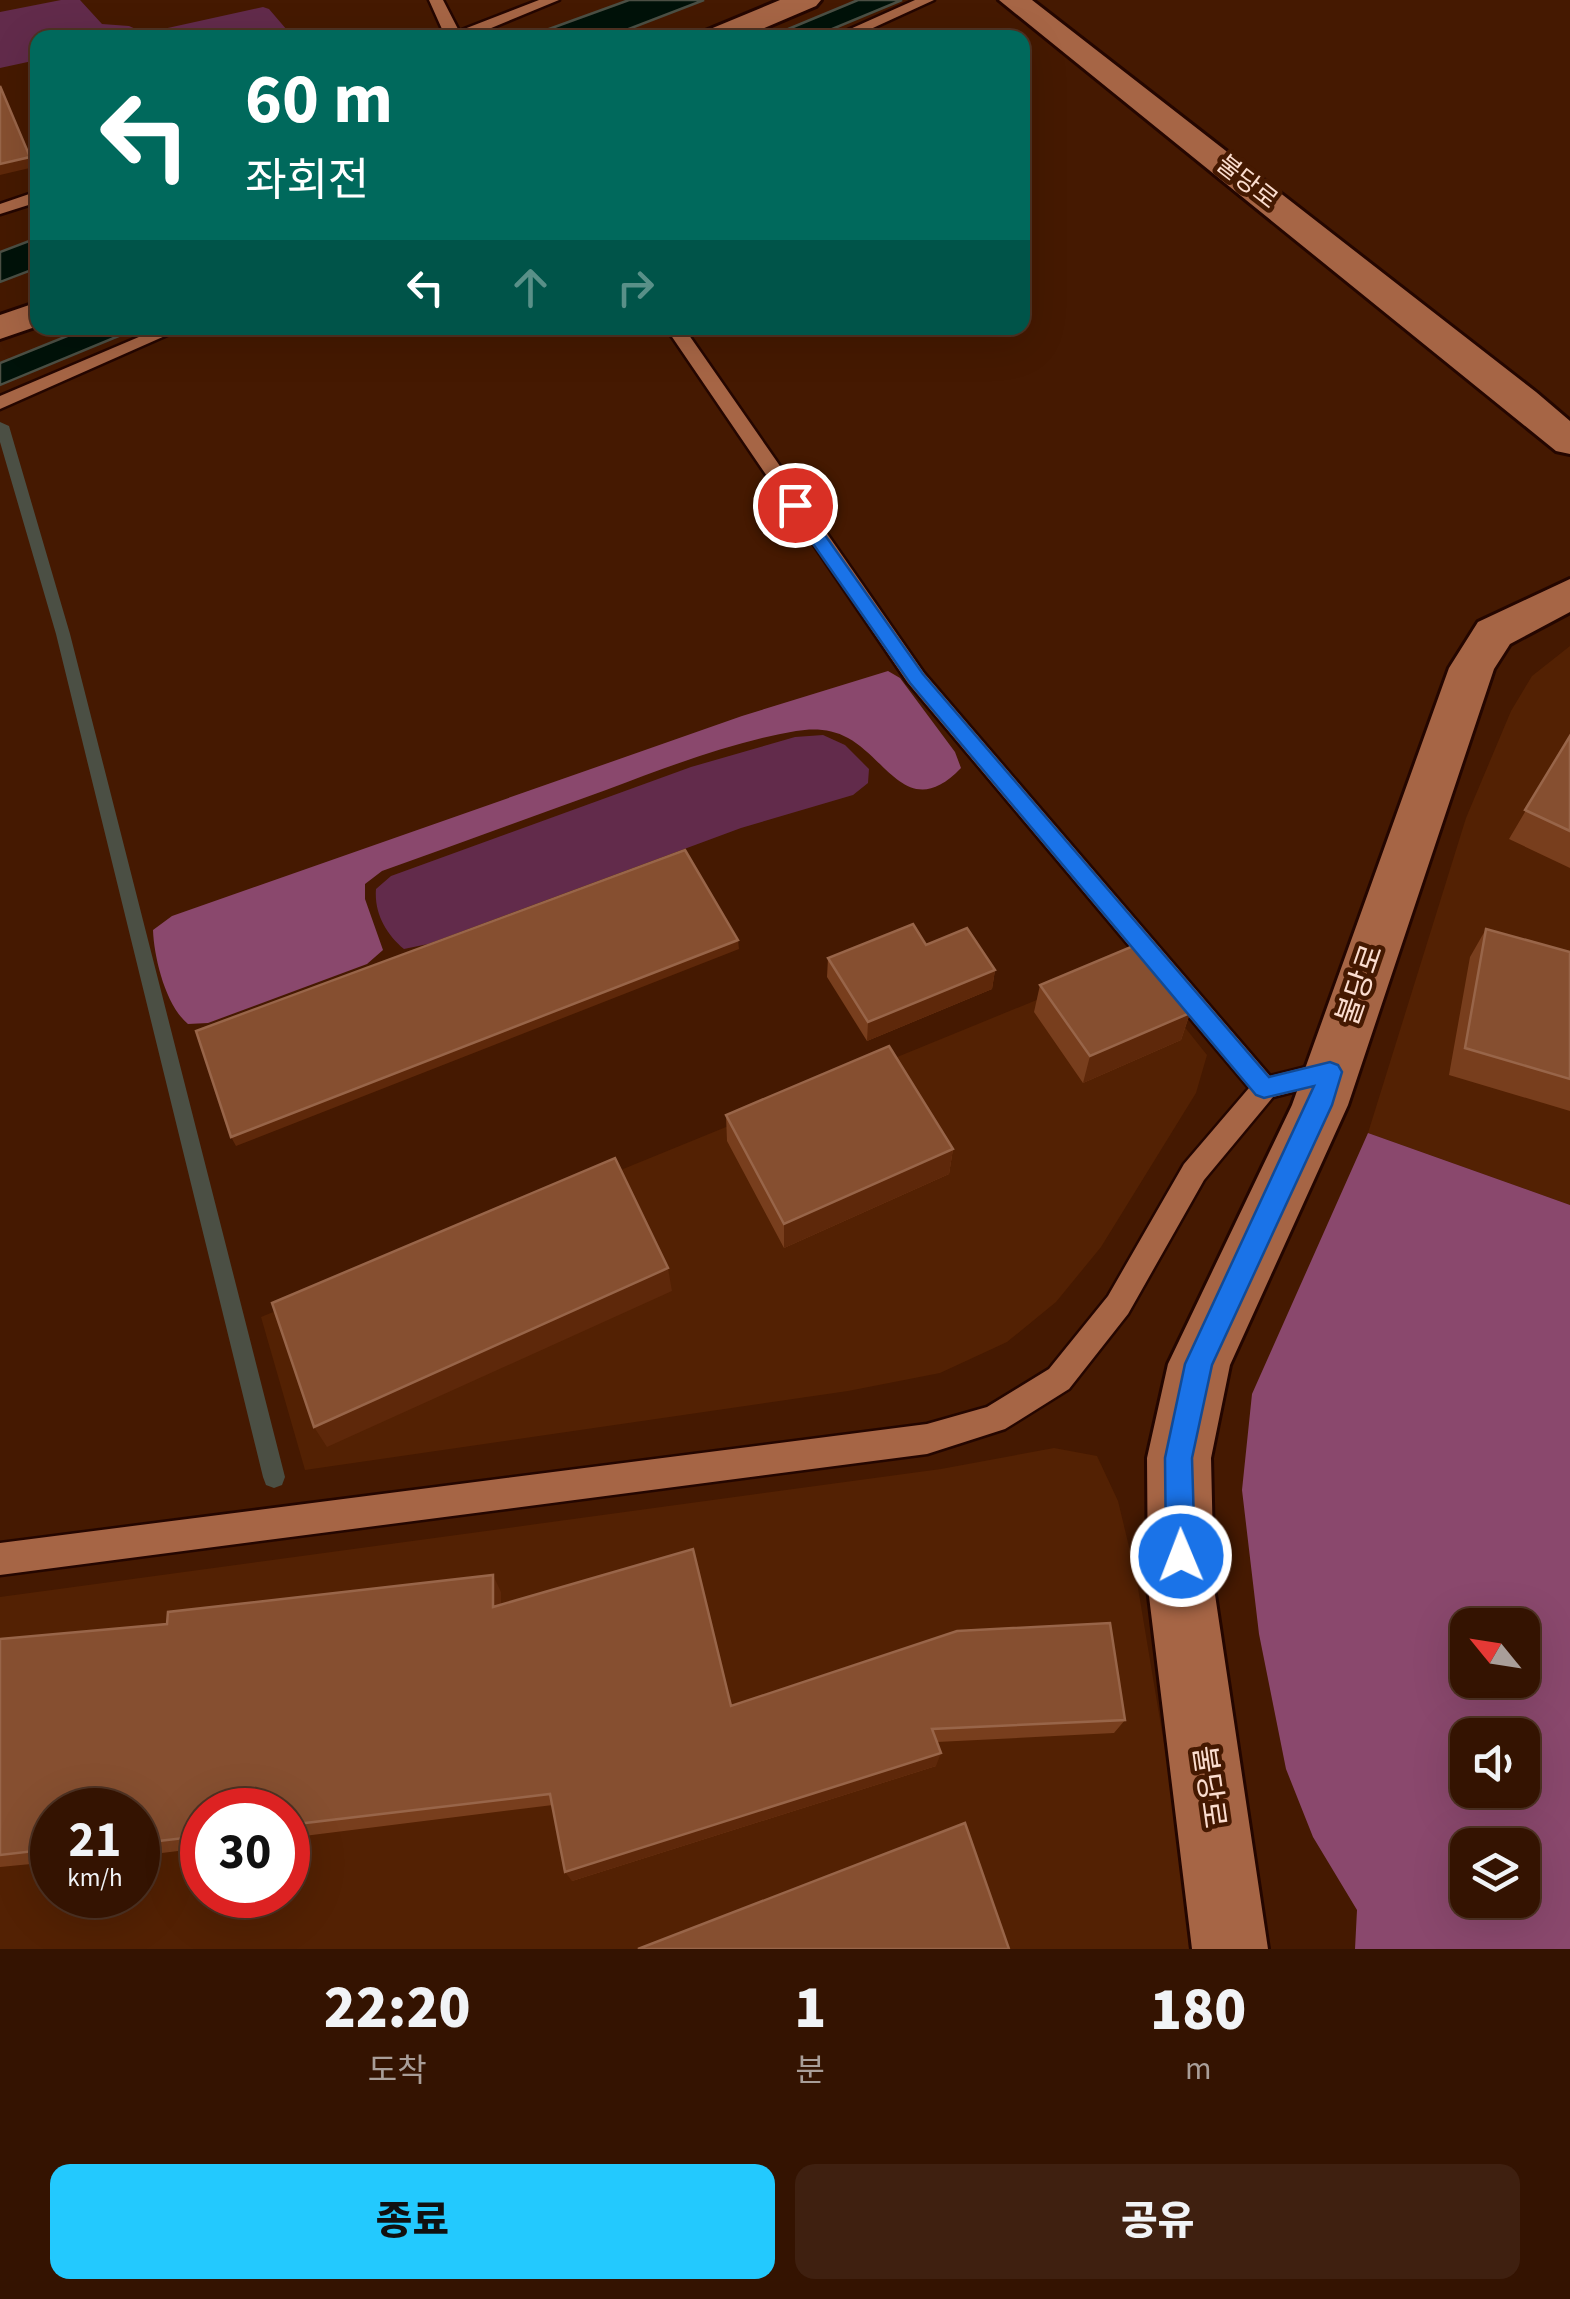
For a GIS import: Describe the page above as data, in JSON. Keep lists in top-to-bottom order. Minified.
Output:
{"streets":{"street":["불당로"]},"north":"top left","page":{"turn":["60 m","좌회전"],"speed":"21 km/h","limit":"30","eta":["22:20","도착","1","분","180","m"],"buttons":["종료","공유"]}}
